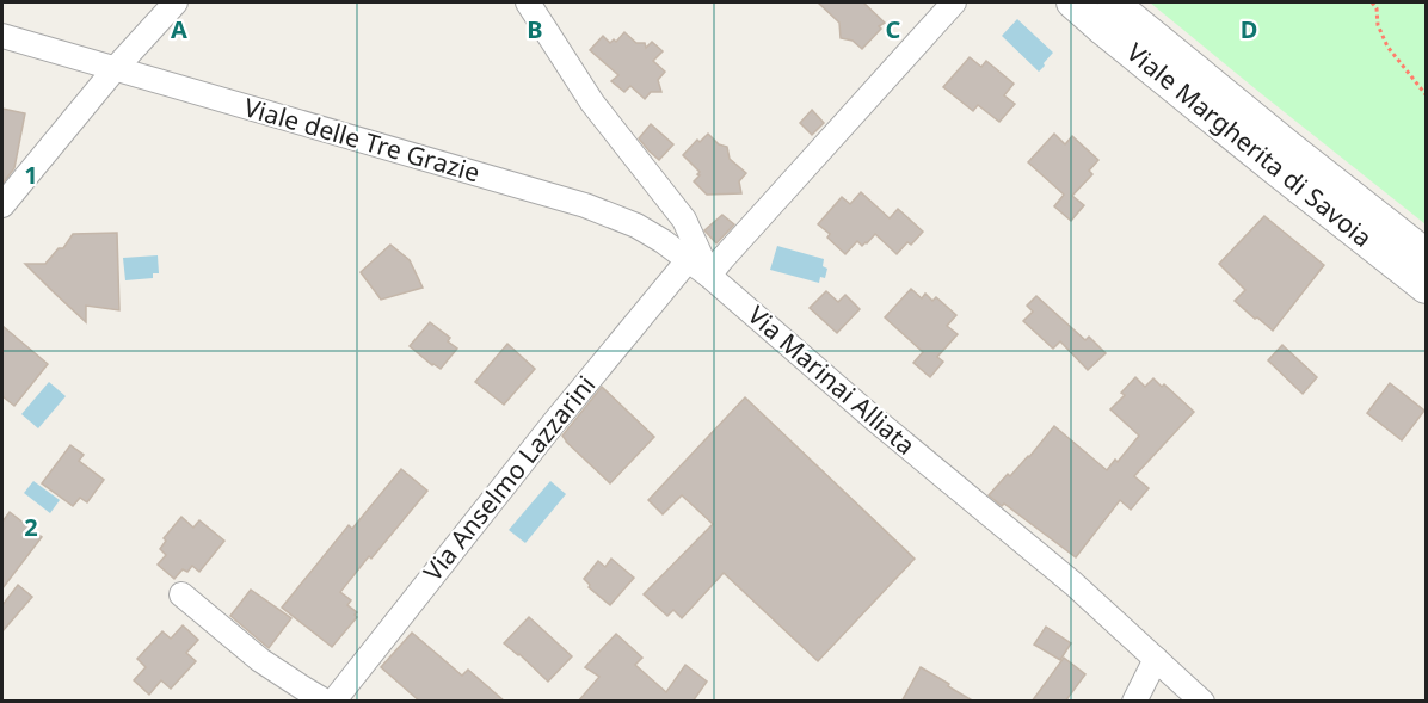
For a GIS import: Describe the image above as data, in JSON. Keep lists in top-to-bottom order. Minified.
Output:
{"streets":{"street":["Viale delle Tre Grazie","Viale Margherita di Savoia","Via Marinai Alliata","Via Anselmo Lazzarini"]},"crossings":[["Viale delle Tre Grazie","Via Marinai Alliata"],["Viale delle Tre Grazie","Via Anselmo Lazzarini"]],"grid":{"columns":["A","B","C","D"],"rows":["1","2"]}}
